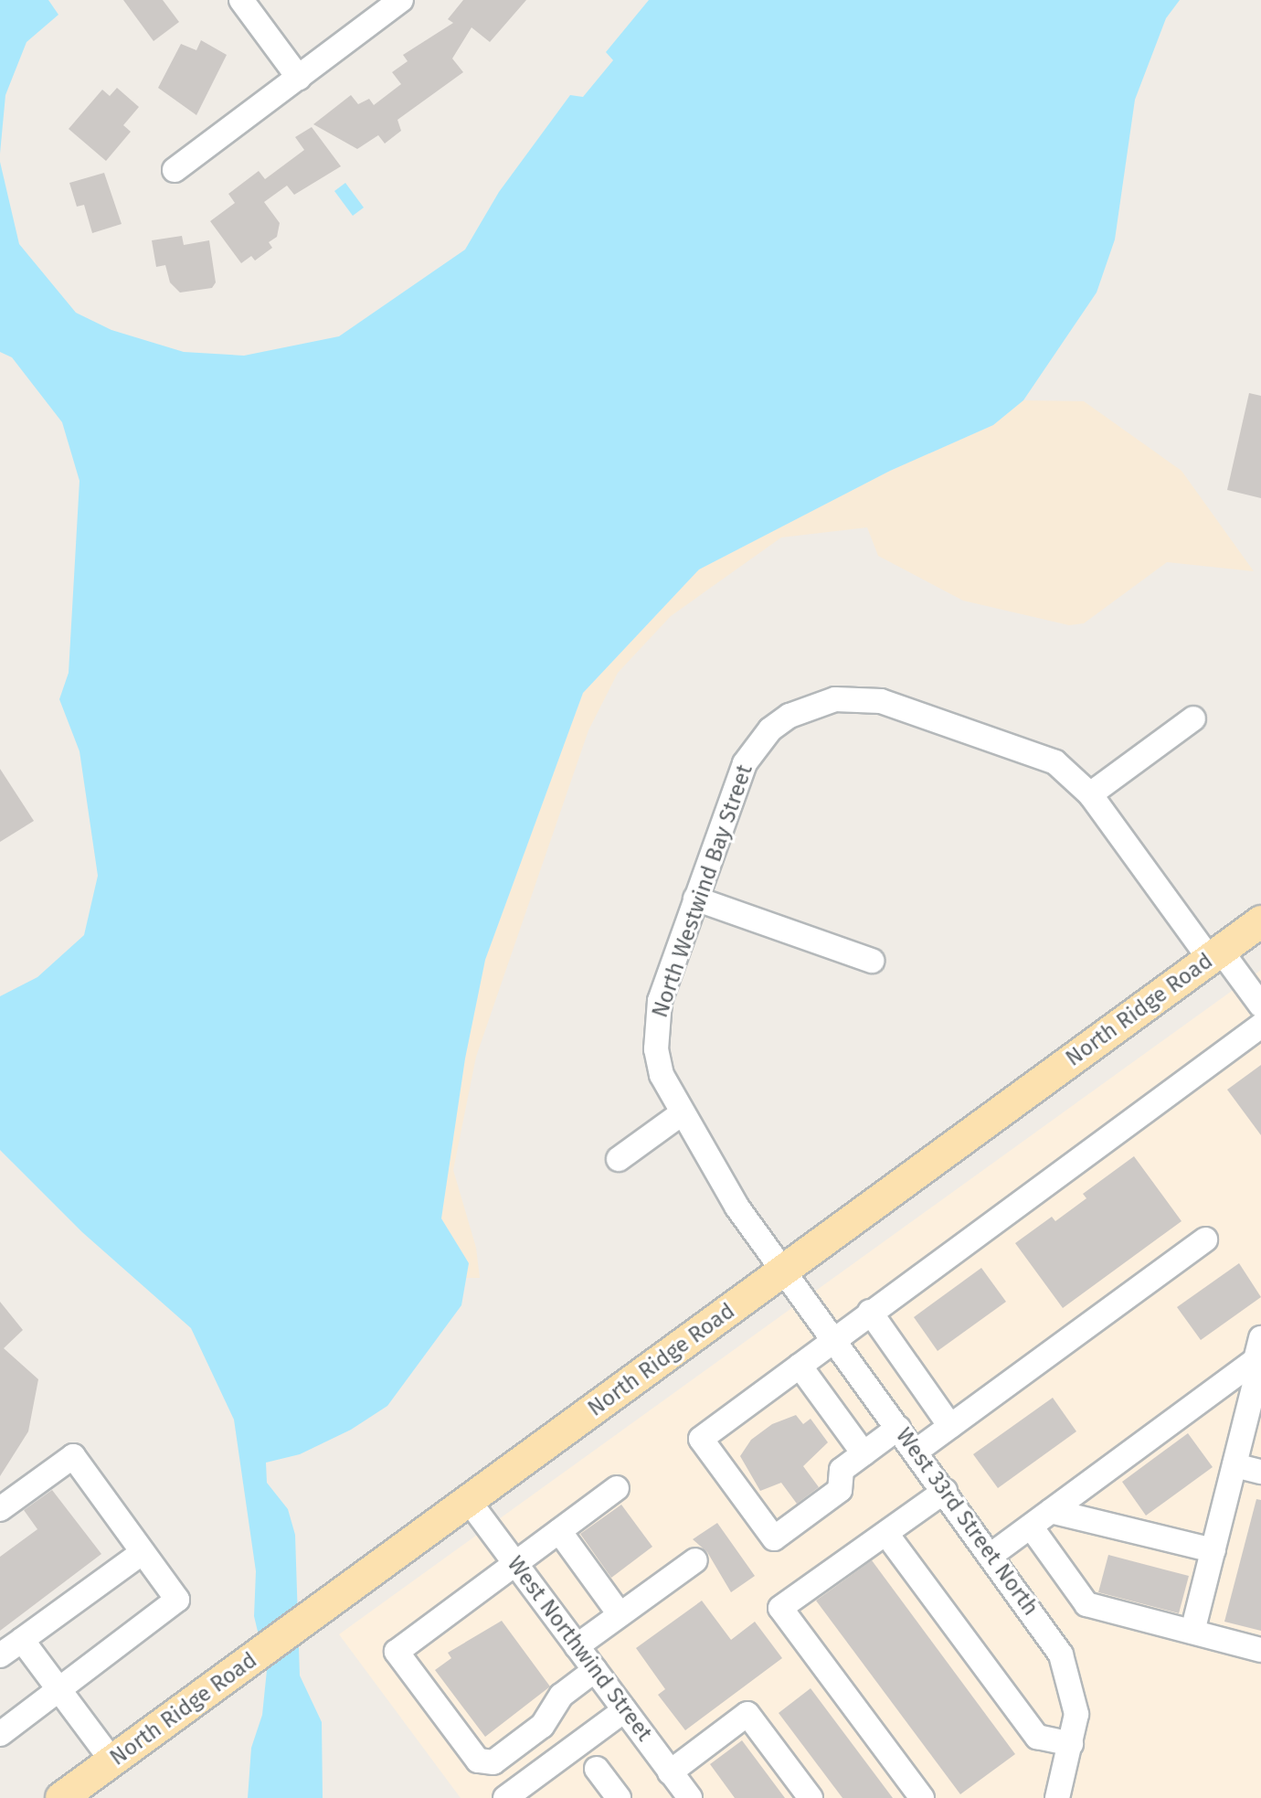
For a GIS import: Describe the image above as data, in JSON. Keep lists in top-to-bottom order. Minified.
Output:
{"streets":{"main road":["North Ridge Road"],"street":["North Westwind Bay Street","West 33rd Street North","West Northwind Street"]},"crossings":[["North Westwind Bay Street","North Ridge Road"],["North Westwind Bay Street","West 33rd Street North"],["North Ridge Road","West 33rd Street North"],["North Ridge Road","West Northwind Street"]]}
